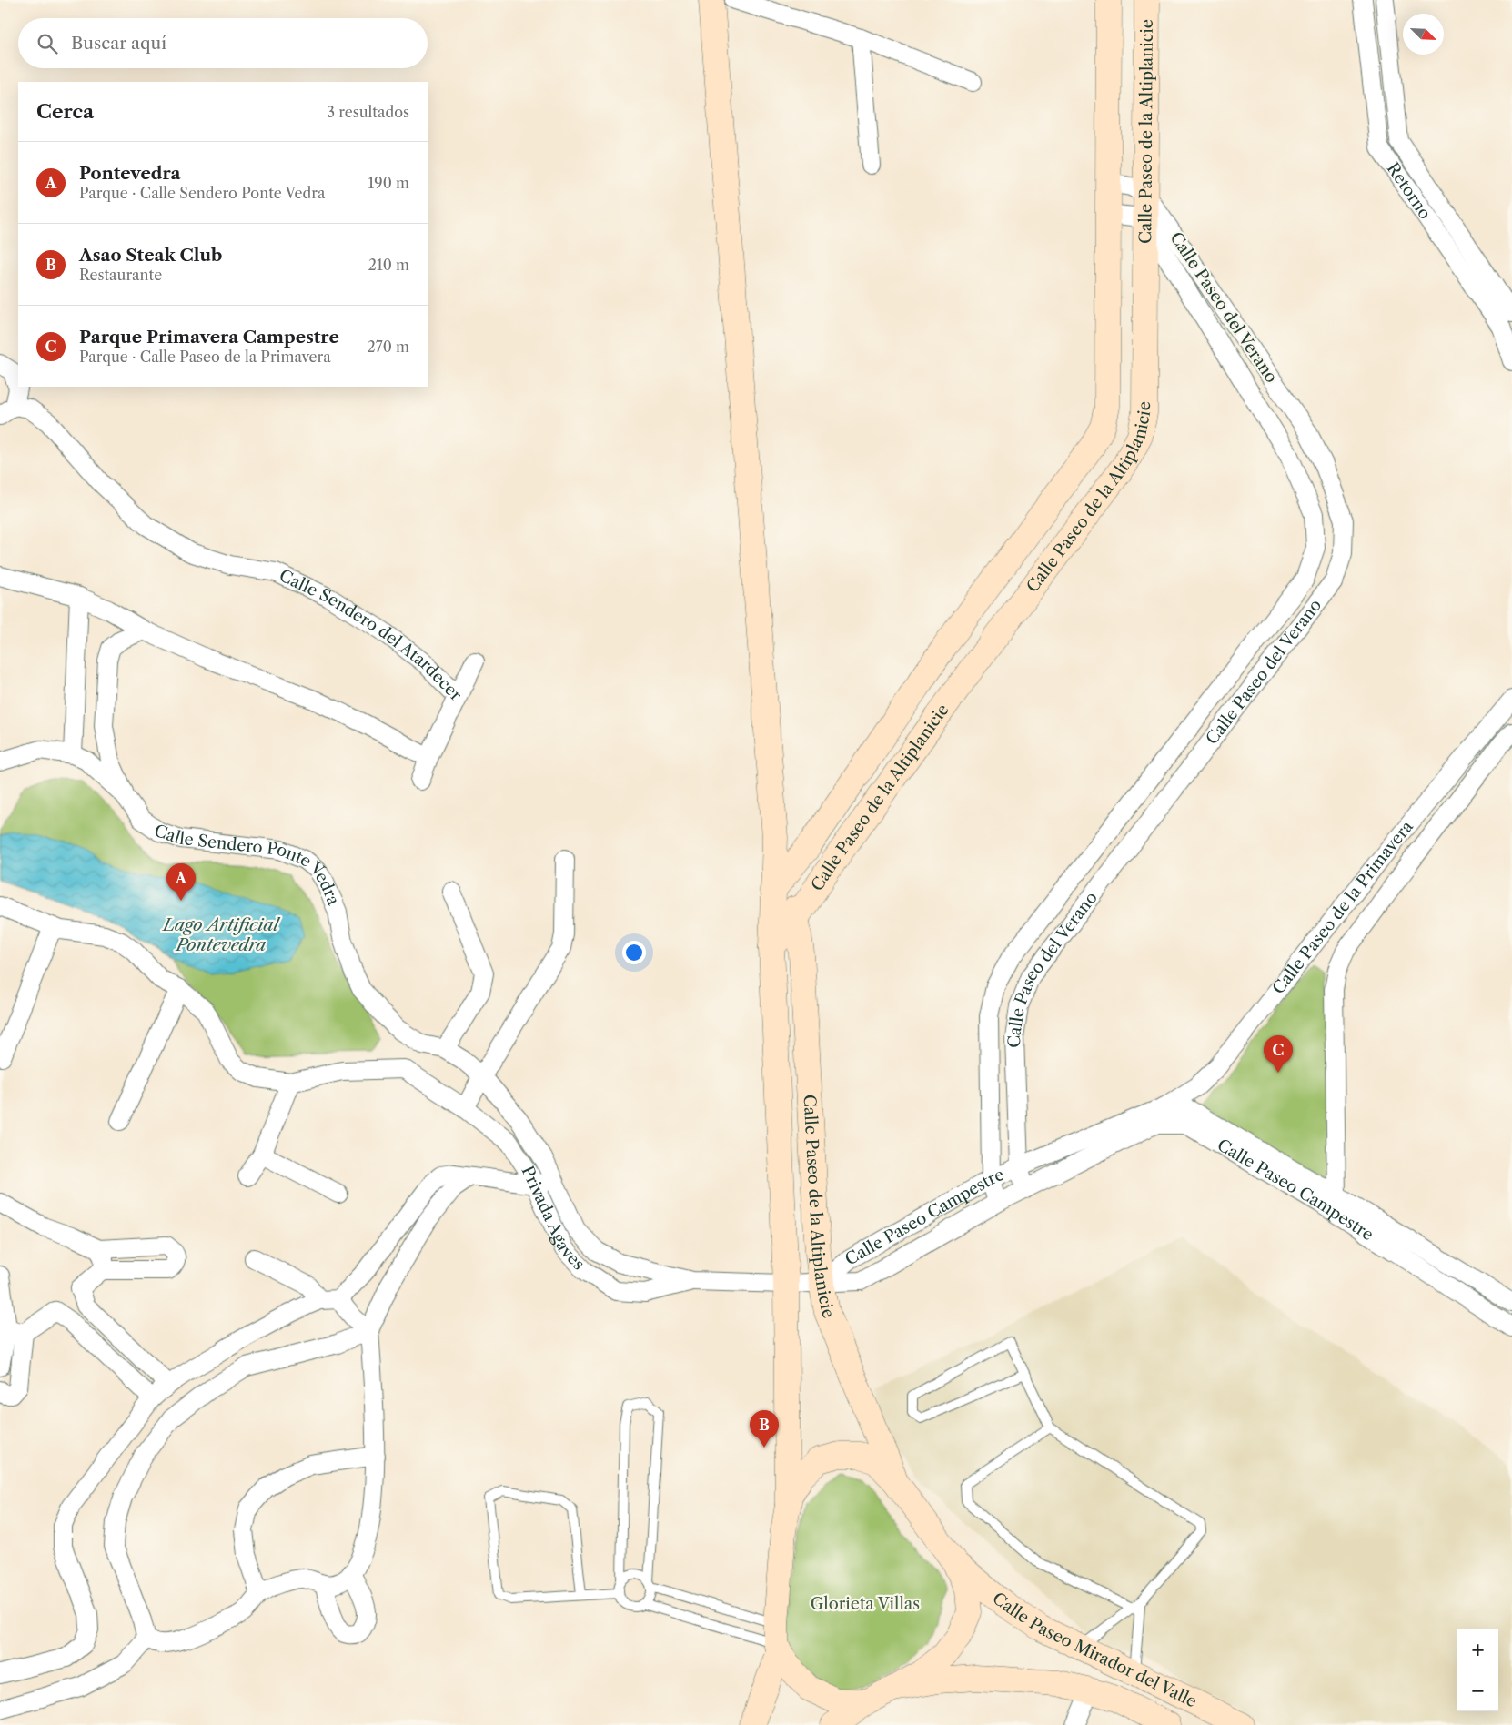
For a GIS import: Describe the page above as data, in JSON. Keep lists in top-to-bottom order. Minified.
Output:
{"streets":{"main road":["Calle Paseo de la Altiplanicie","Calle Paseo Mirador del Valle"],"street":["Retorno","Calle Paseo del Verano","Calle Sendero del Atardecer","Calle Sendero Ponte Vedra","Calle Paseo de la Primavera","Calle Paseo Campestre","Privada Agaves"]},"crossings":[["Calle Paseo de la Altiplanicie","Calle Paseo del Verano"],["Calle Paseo de la Altiplanicie","Calle Paseo Campestre"],["Calle Paseo de la Altiplanicie","Privada Agaves"],["Calle Paseo del Verano","Calle Paseo Campestre"],["Calle Sendero Ponte Vedra","Privada Agaves"],["Calle Paseo de la Primavera","Calle Paseo Campestre"],["Calle Paseo Campestre","Privada Agaves"]],"water":["Lago Artificial Pontevedra"],"parks":["Glorieta Villas"],"north":"bottom right","page":{"search":"Buscar aquí","heading":["Cerca","3 resultados"],"list":[{"mark":"A","name":"Pontevedra","note":"Parque · Calle Sendero Ponte Vedra","value":"190 m"},{"mark":"B","name":"Asao Steak Club","note":"Restaurante","value":"210 m"},{"mark":"C","name":"Parque Primavera Campestre","note":"Parque · Calle Paseo de la Primavera","value":"270 m"}],"pins":["A","C","B"],"map_buttons":["+","−"]}}
